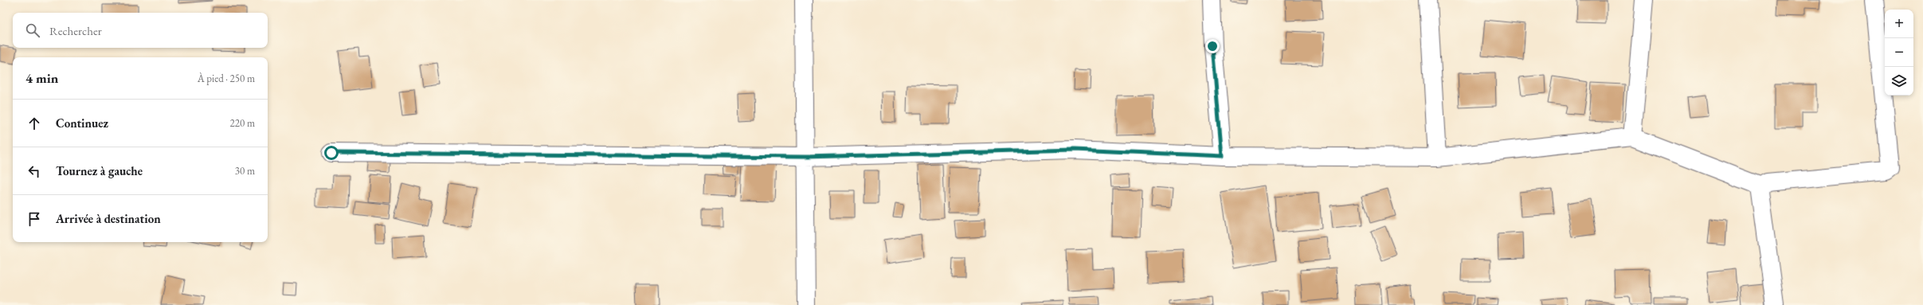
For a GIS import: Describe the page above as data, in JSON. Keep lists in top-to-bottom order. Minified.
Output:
{"page":{"map_buttons":["+","−"],"search":"Rechercher","heading":["4 min","À pied · 250 m"],"list":[["Continuez","220 m"],["Tournez à gauche","30 m"],"Arrivée à destination"]}}
